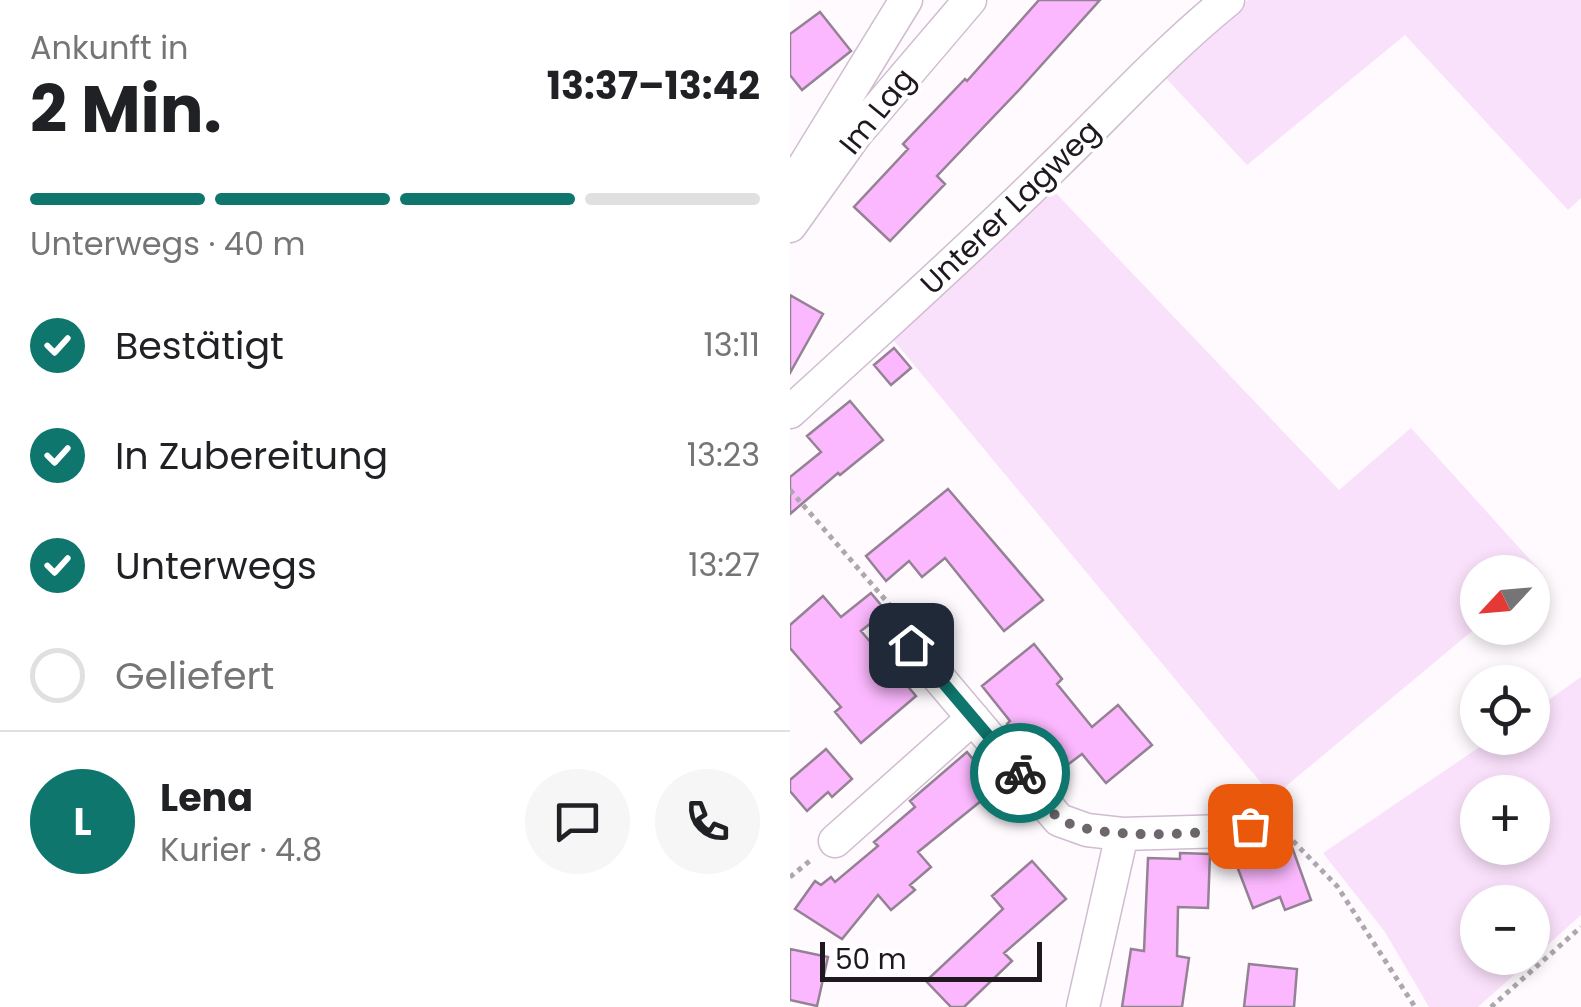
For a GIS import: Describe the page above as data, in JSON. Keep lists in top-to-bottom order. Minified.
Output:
{"streets":{"street":["Im Lag","Unterer Lagweg"]},"scale_bar":"50 m","north":"bottom left","page":{"heading":["2 Min.","Ankunft in","13:37–13:42"],"panel":["Lena","Kurier · 4.8"],"bar":"Unterwegs · 40 m","list":[["Bestätigt","13:11"],["In Zubereitung","13:23"],["Unterwegs","13:27"],"Geliefert"],"map_buttons":["+","−"],"round":"L","scale":"50 m"}}
